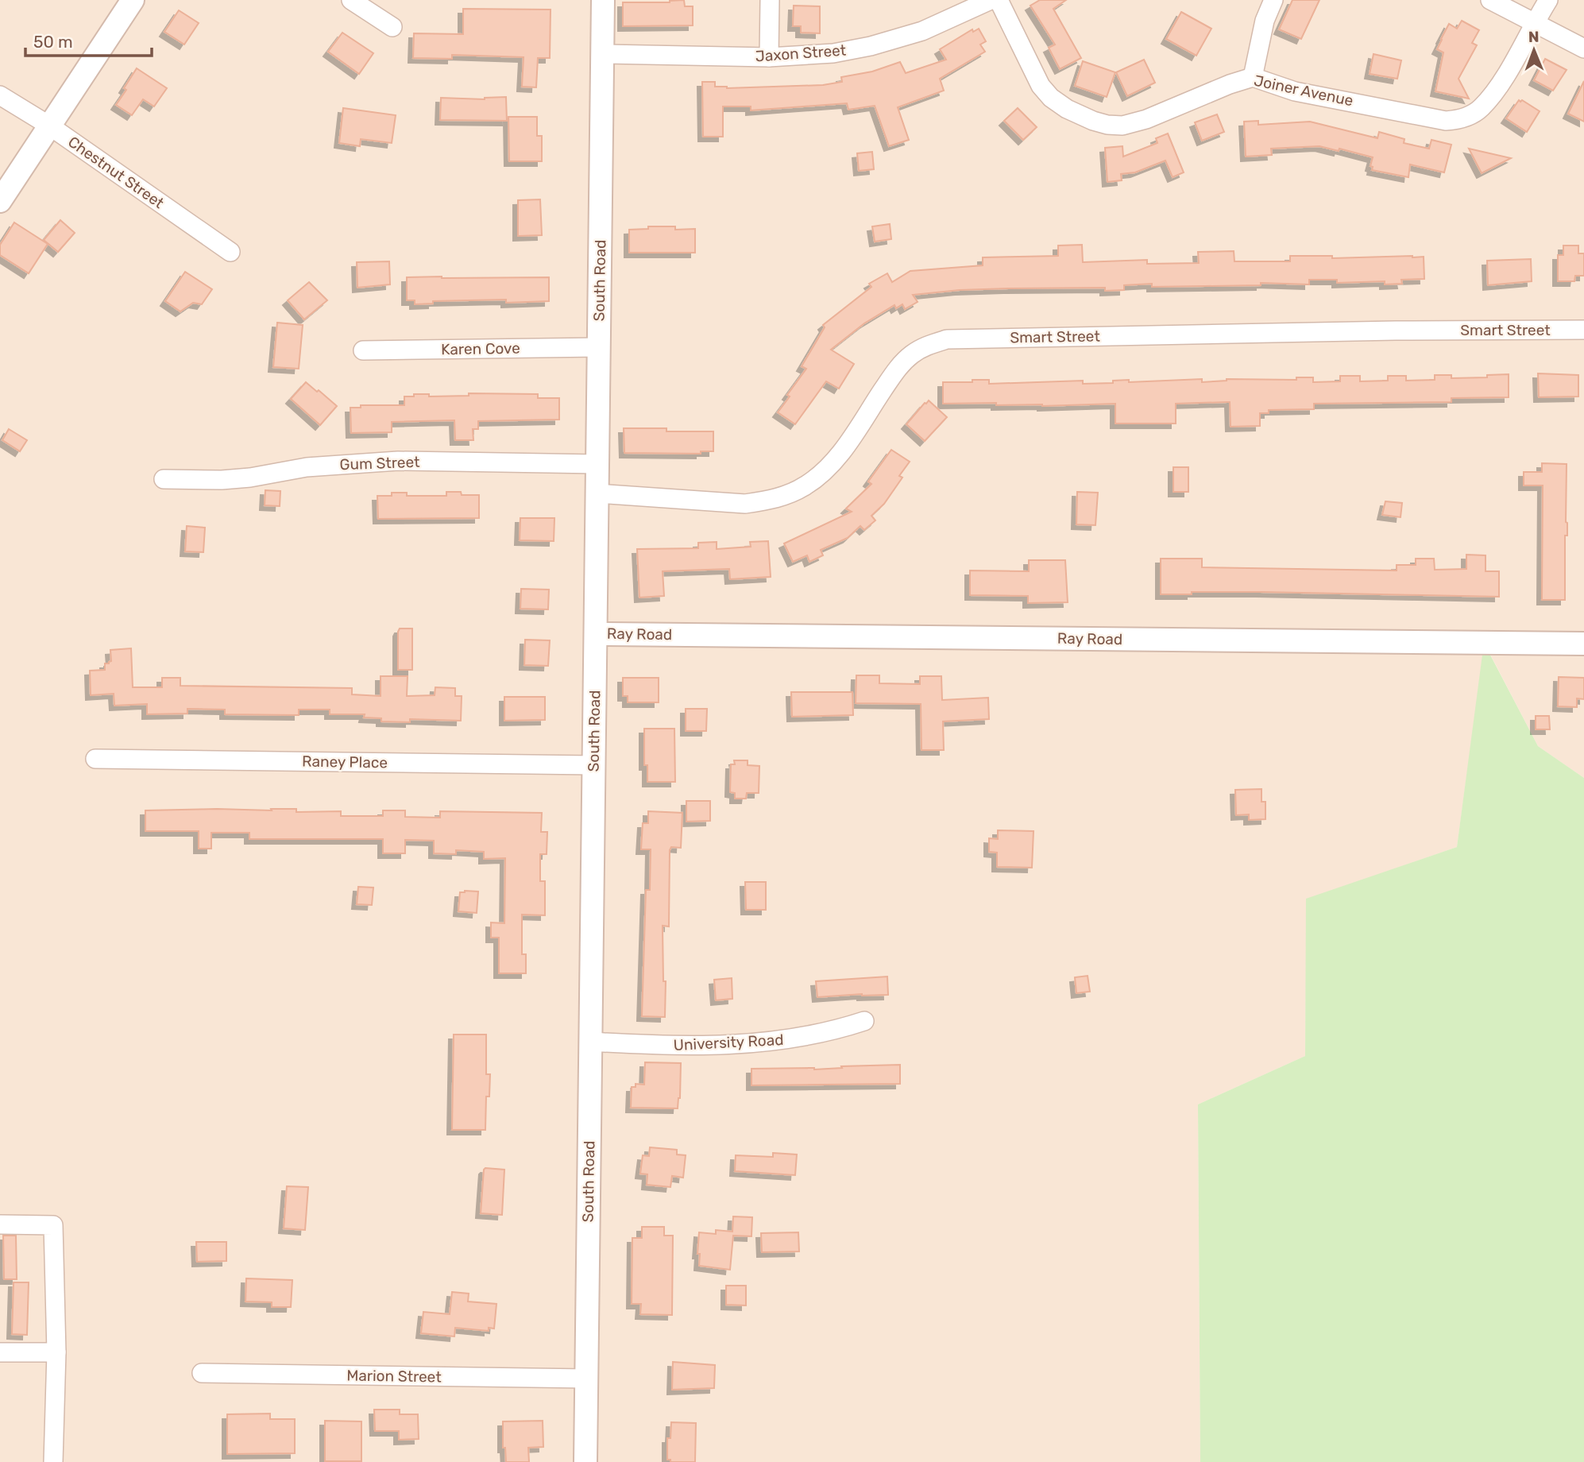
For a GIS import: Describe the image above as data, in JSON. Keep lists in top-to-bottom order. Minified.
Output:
{"streets":{"street":["Jaxon Street","Joiner Avenue","Chestnut Street","South Road","Smart Street","Karen Cove","Gum Street","Ray Road","Raney Place","University Road","Marion Street"]},"crossings":[["Jaxon Street","South Road"],["South Road","Smart Street"],["South Road","Karen Cove"],["South Road","Gum Street"],["South Road","Ray Road"],["South Road","Raney Place"],["South Road","University Road"],["South Road","Marion Street"]],"scale_bar":"50 m","north":"top"}
